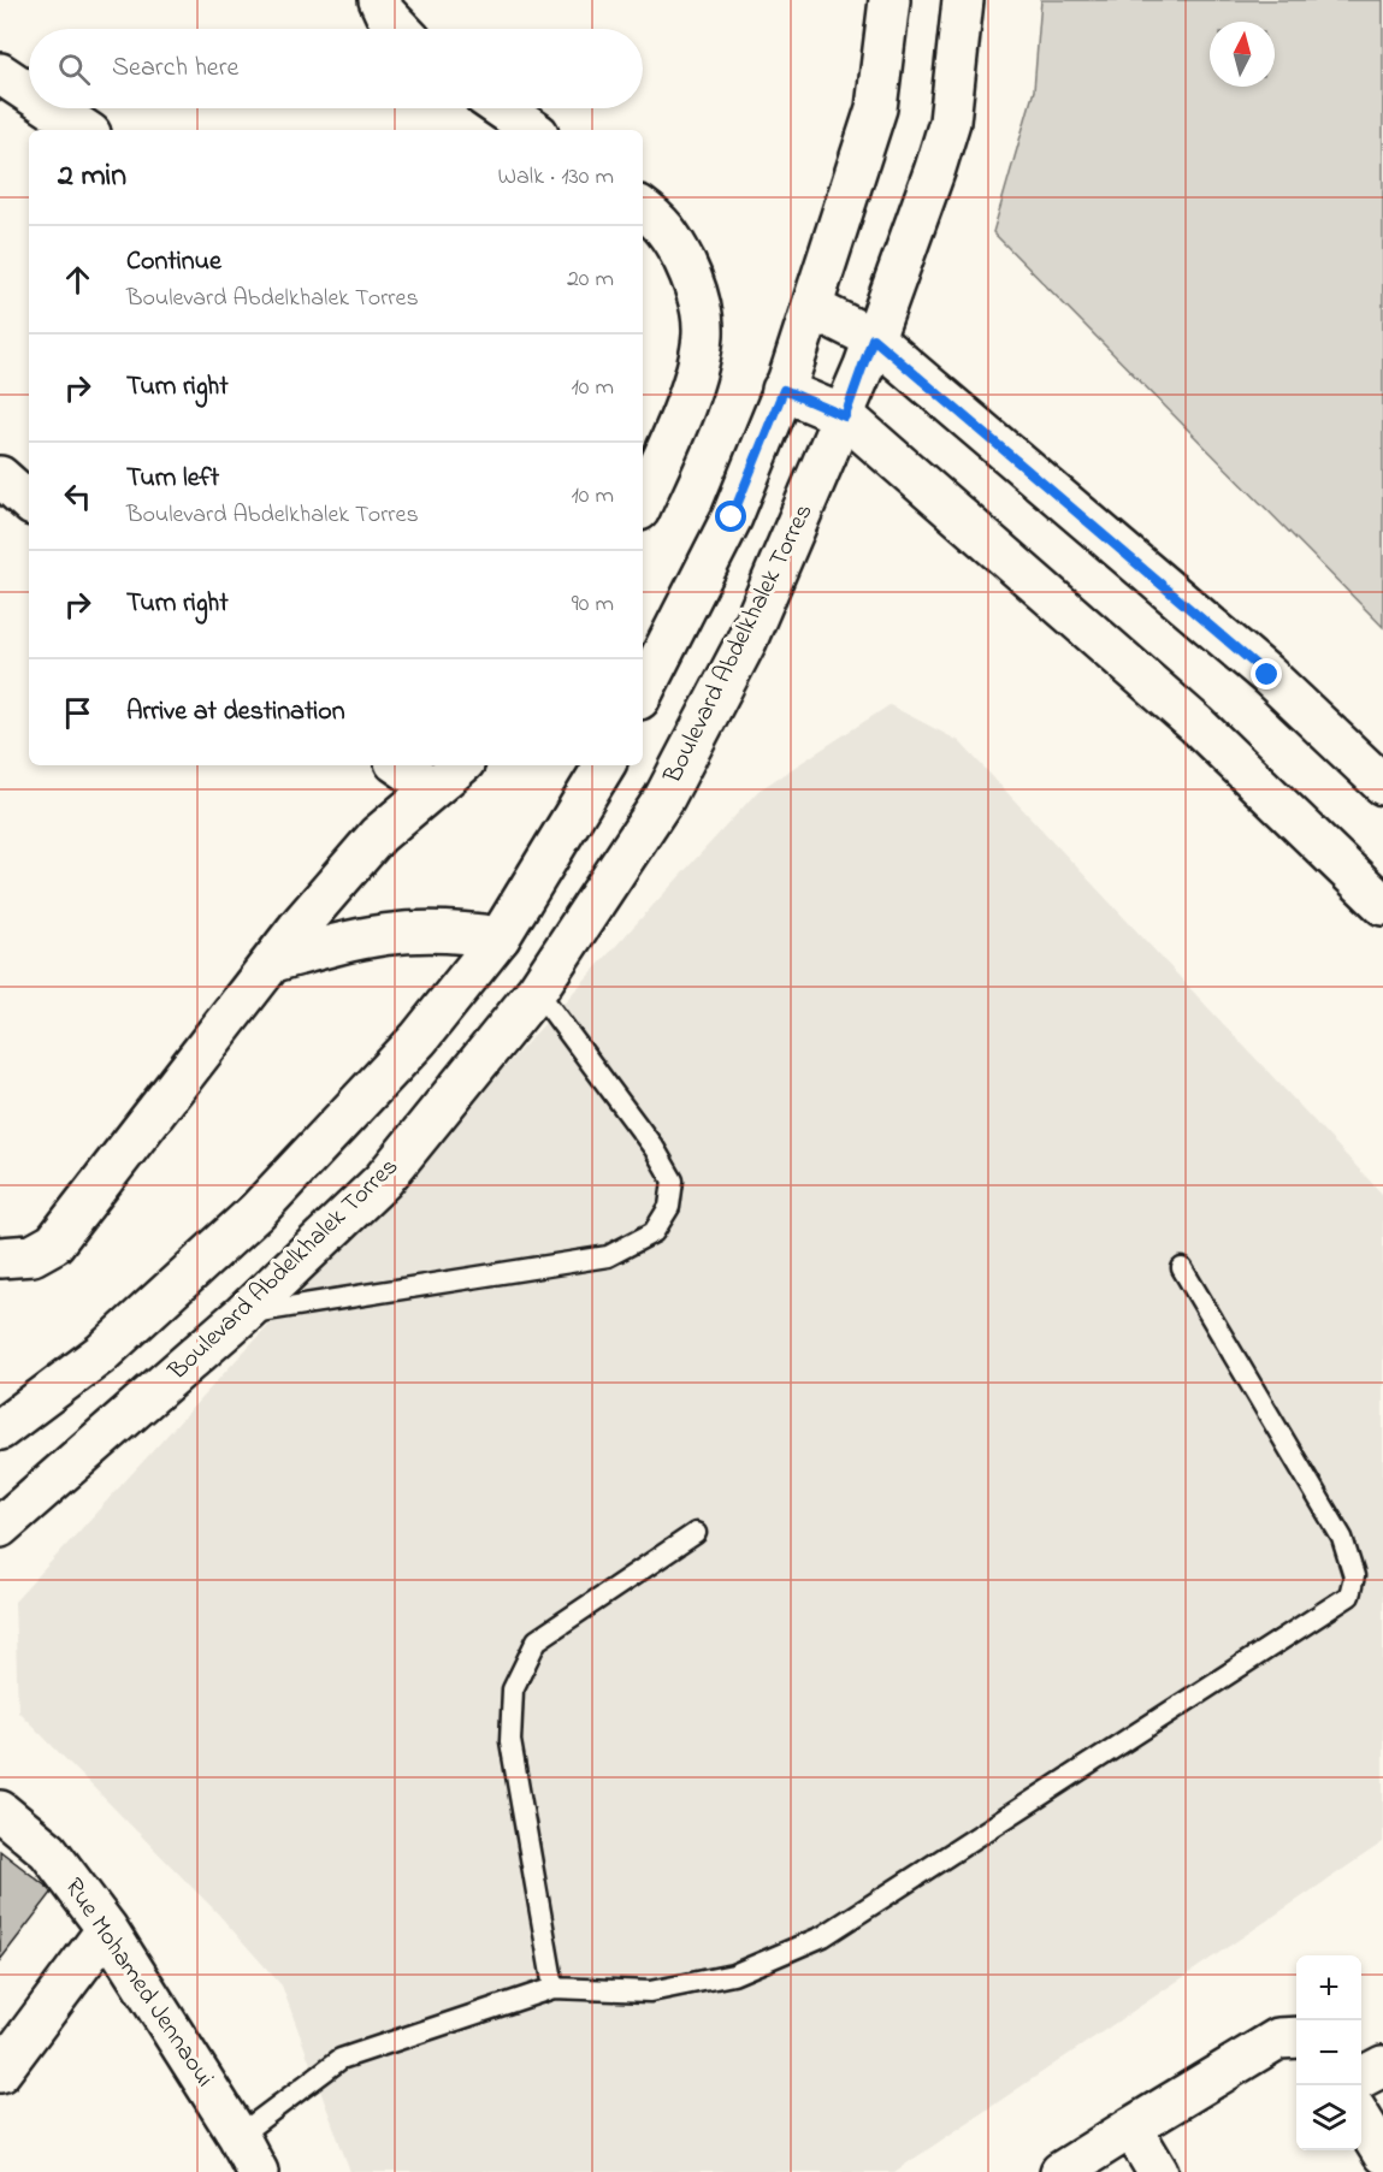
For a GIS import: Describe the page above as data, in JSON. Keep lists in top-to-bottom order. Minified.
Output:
{"streets":{"street":["Boulevard Abdelkhalek Torres","Rue Mohamed Jennaoui"]},"north":"top","page":{"search":"Search here","heading":["2 min","Walk · 130 m"],"list":[["Continue","Boulevard Abdelkhalek Torres","20 m"],["Turn right","10 m"],["Turn left","Boulevard Abdelkhalek Torres","10 m"],["Turn right","90 m"],"Arrive at destination"],"map_buttons":["+","−"]}}
